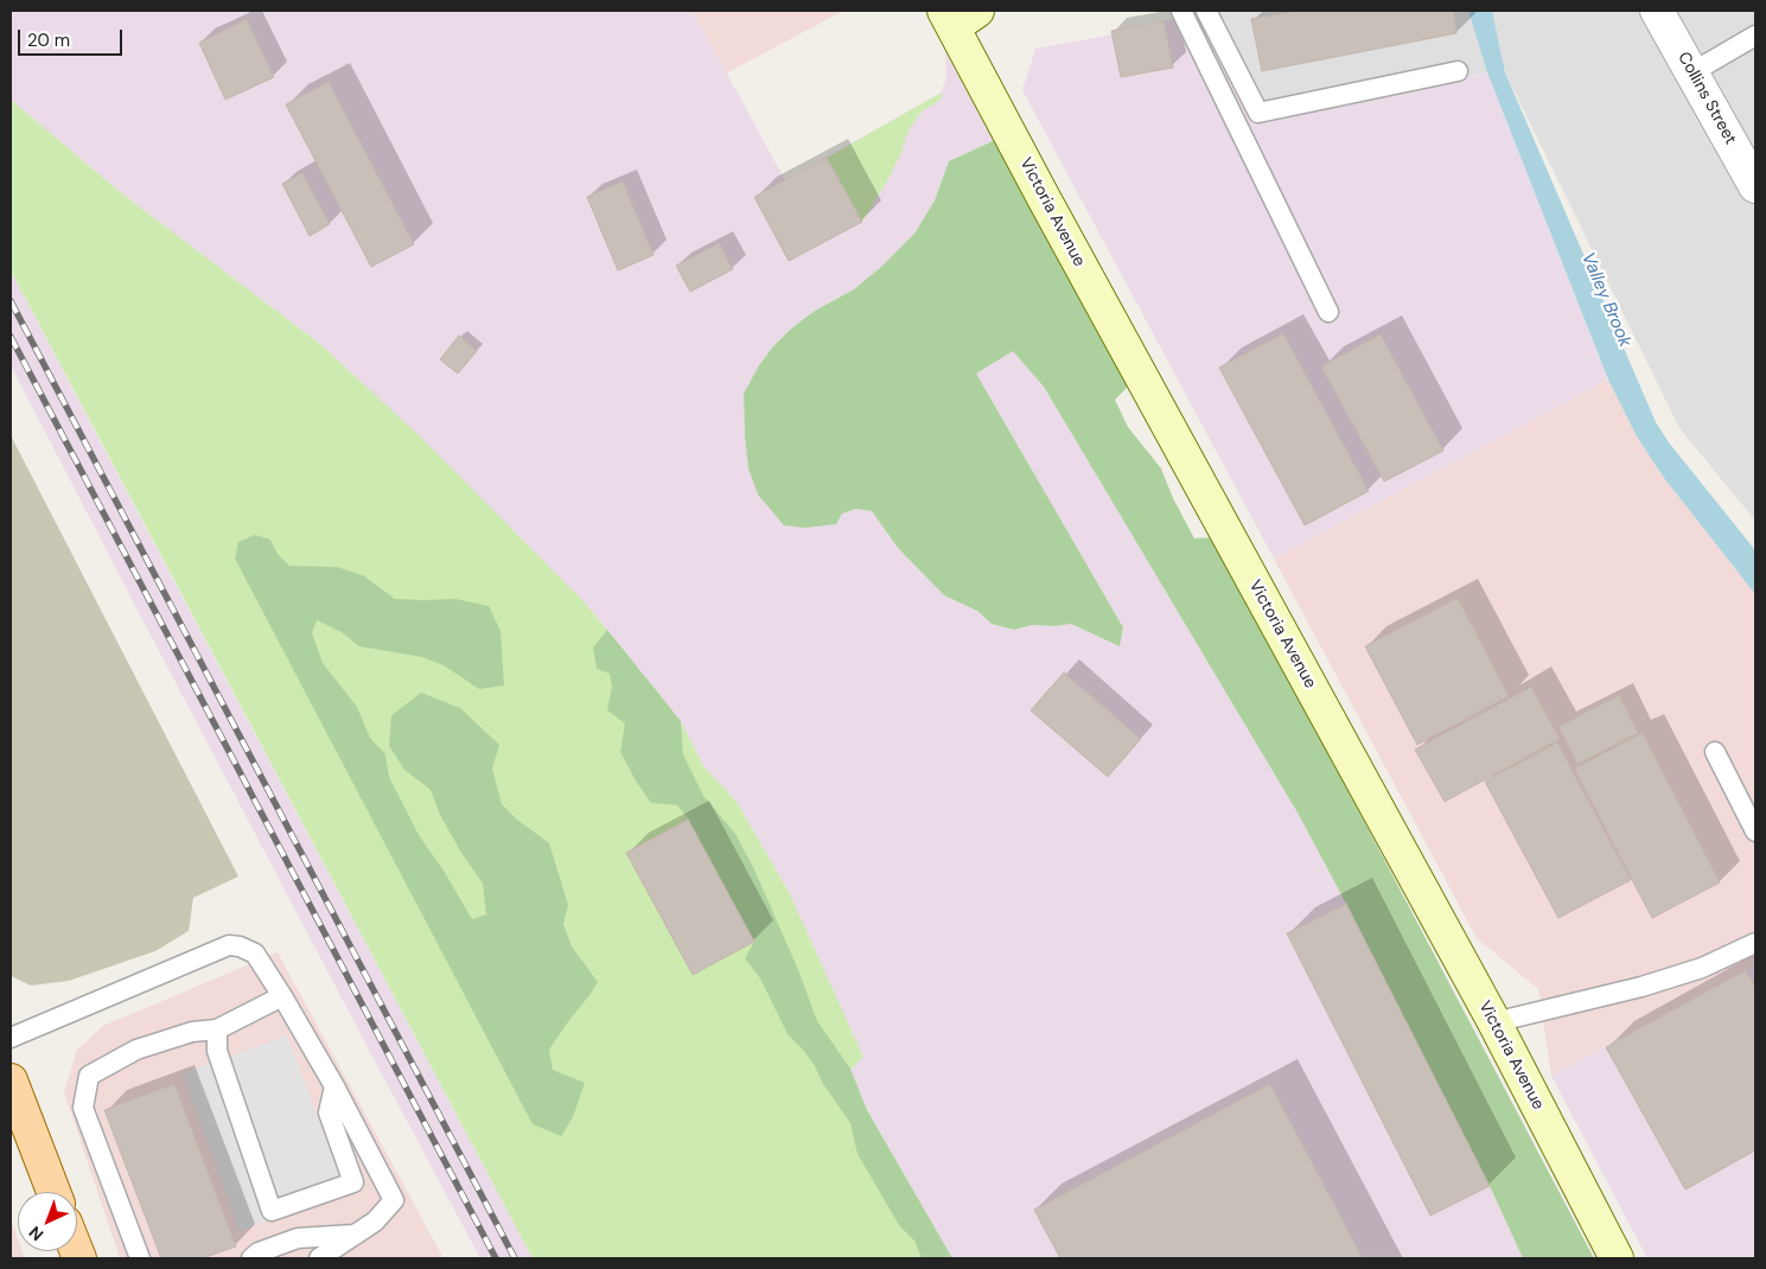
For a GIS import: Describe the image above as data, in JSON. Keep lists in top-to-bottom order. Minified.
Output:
{"streets":{"street":["Collins Street","Victoria Avenue"]},"water":["Valley Brook"],"scale_bar":"20 m","north":"bottom left"}
